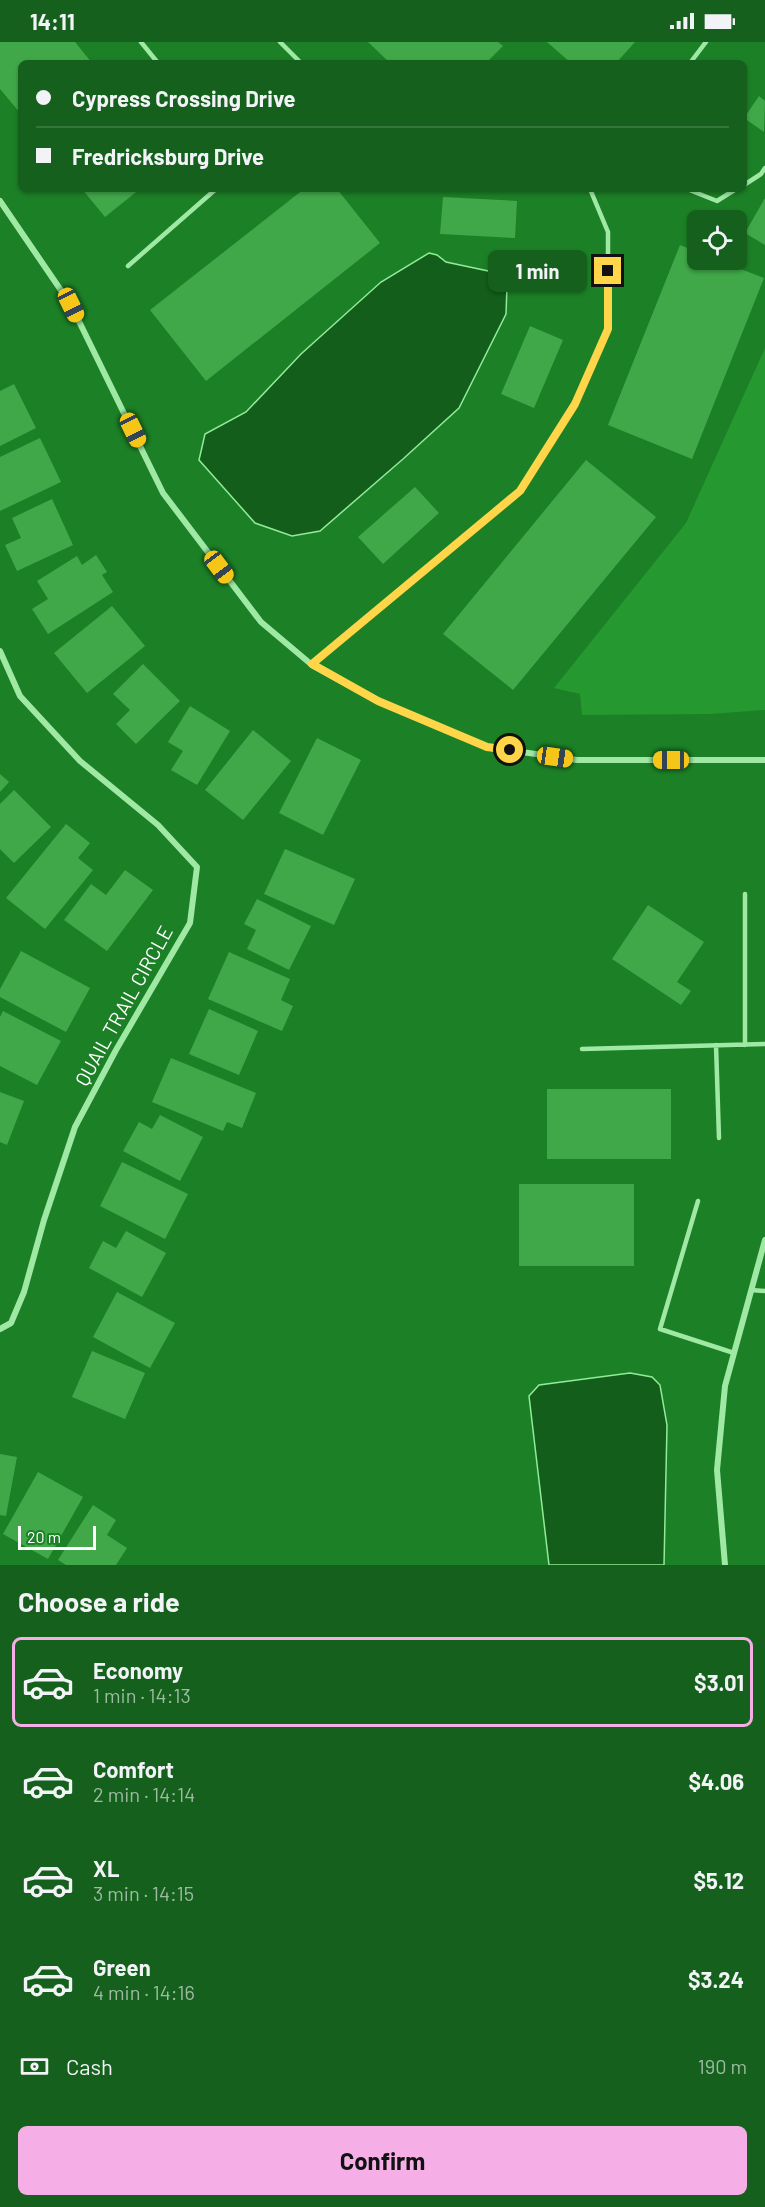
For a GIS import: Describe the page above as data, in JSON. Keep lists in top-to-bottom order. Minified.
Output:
{"streets":{"street":["QUAIL TRAIL CIRCLE"]},"scale_bar":"20 m","page":{"status":"14:11","banner":["Cypress Crossing Drive","Fredricksburg Drive"],"bubble":"1 min","scale":"20 m","heading":"Choose a ride","list":[{"name":"Economy","note":"1 min · 14:13","value":"$3.01"},{"name":"Comfort","note":"2 min · 14:14","value":"$4.06"},{"name":"XL","note":"3 min · 14:15","value":"$5.12"},{"name":"Green","note":"4 min · 14:16","value":"$3.24"}],"pay":["Cash","190 m"],"buttons":"Confirm"}}
